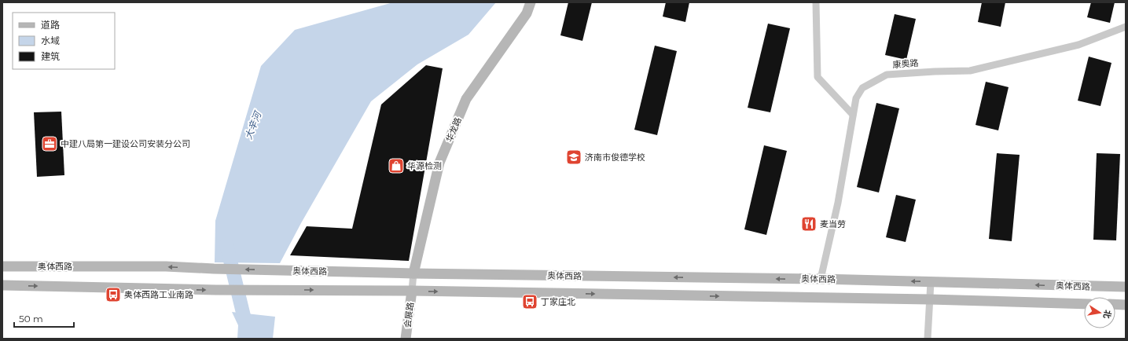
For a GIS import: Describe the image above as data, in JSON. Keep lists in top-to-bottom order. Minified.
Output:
{"streets":{"main road":["华龙路","奥体西路","会展路"],"street":["康奥路"]},"crossings":[["康奥路","奥体西路"],["华龙路","奥体西路"],["奥体西路","会展路"]],"water":["大辛河"],"places":{"office":["中建八局第一建设公司安装分公司"],"school or university":["济南市俊德学校"],"shop":["华源检测"],"restaurant":["麦当劳"],"bus stop":["奥体西路工业南路","丁家庄北"]},"legend":["道路","水域","建筑"],"scale_bar":"50 m","north":"right"}
